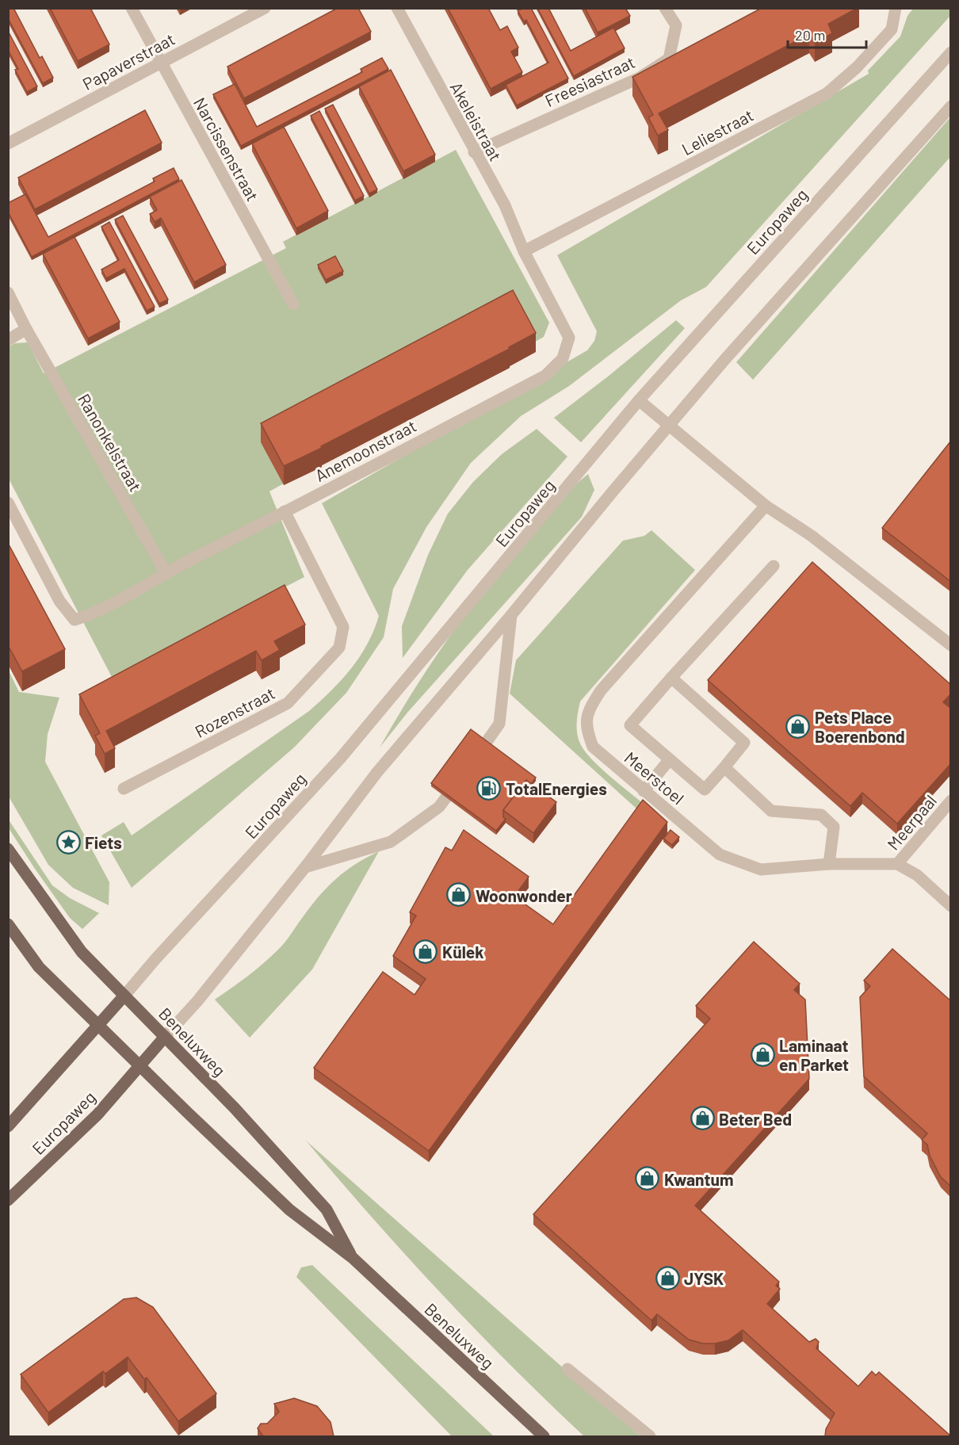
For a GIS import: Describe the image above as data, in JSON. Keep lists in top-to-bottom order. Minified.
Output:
{"streets":{"main road":["Europaweg","Beneluxweg"],"street":["Papaverstraat","Freesiastraat","Akeleistraat","Leliestraat","Narcissenstraat","Ranonkelstraat","Anemoonstraat","Rozenstraat","Meerstoel","Meerpaal"]},"crossings":[["Papaverstraat","Narcissenstraat"],["Freesiastraat","Akeleistraat"],["Akeleistraat","Leliestraat"],["Akeleistraat","Anemoonstraat"],["Leliestraat","Anemoonstraat"],["Europaweg","Beneluxweg"],["Ranonkelstraat","Anemoonstraat"],["Anemoonstraat","Rozenstraat"],["Meerstoel","Meerpaal"]],"places":{"shop":["Pets Place Boerenbond","Woonwonder","Külek","Laminaat en Parket","Beter Bed","Kwantum","JYSK"],"fuel station":["TotalEnergies"],"place":["Fiets"]},"scale_bar":"20 m"}
